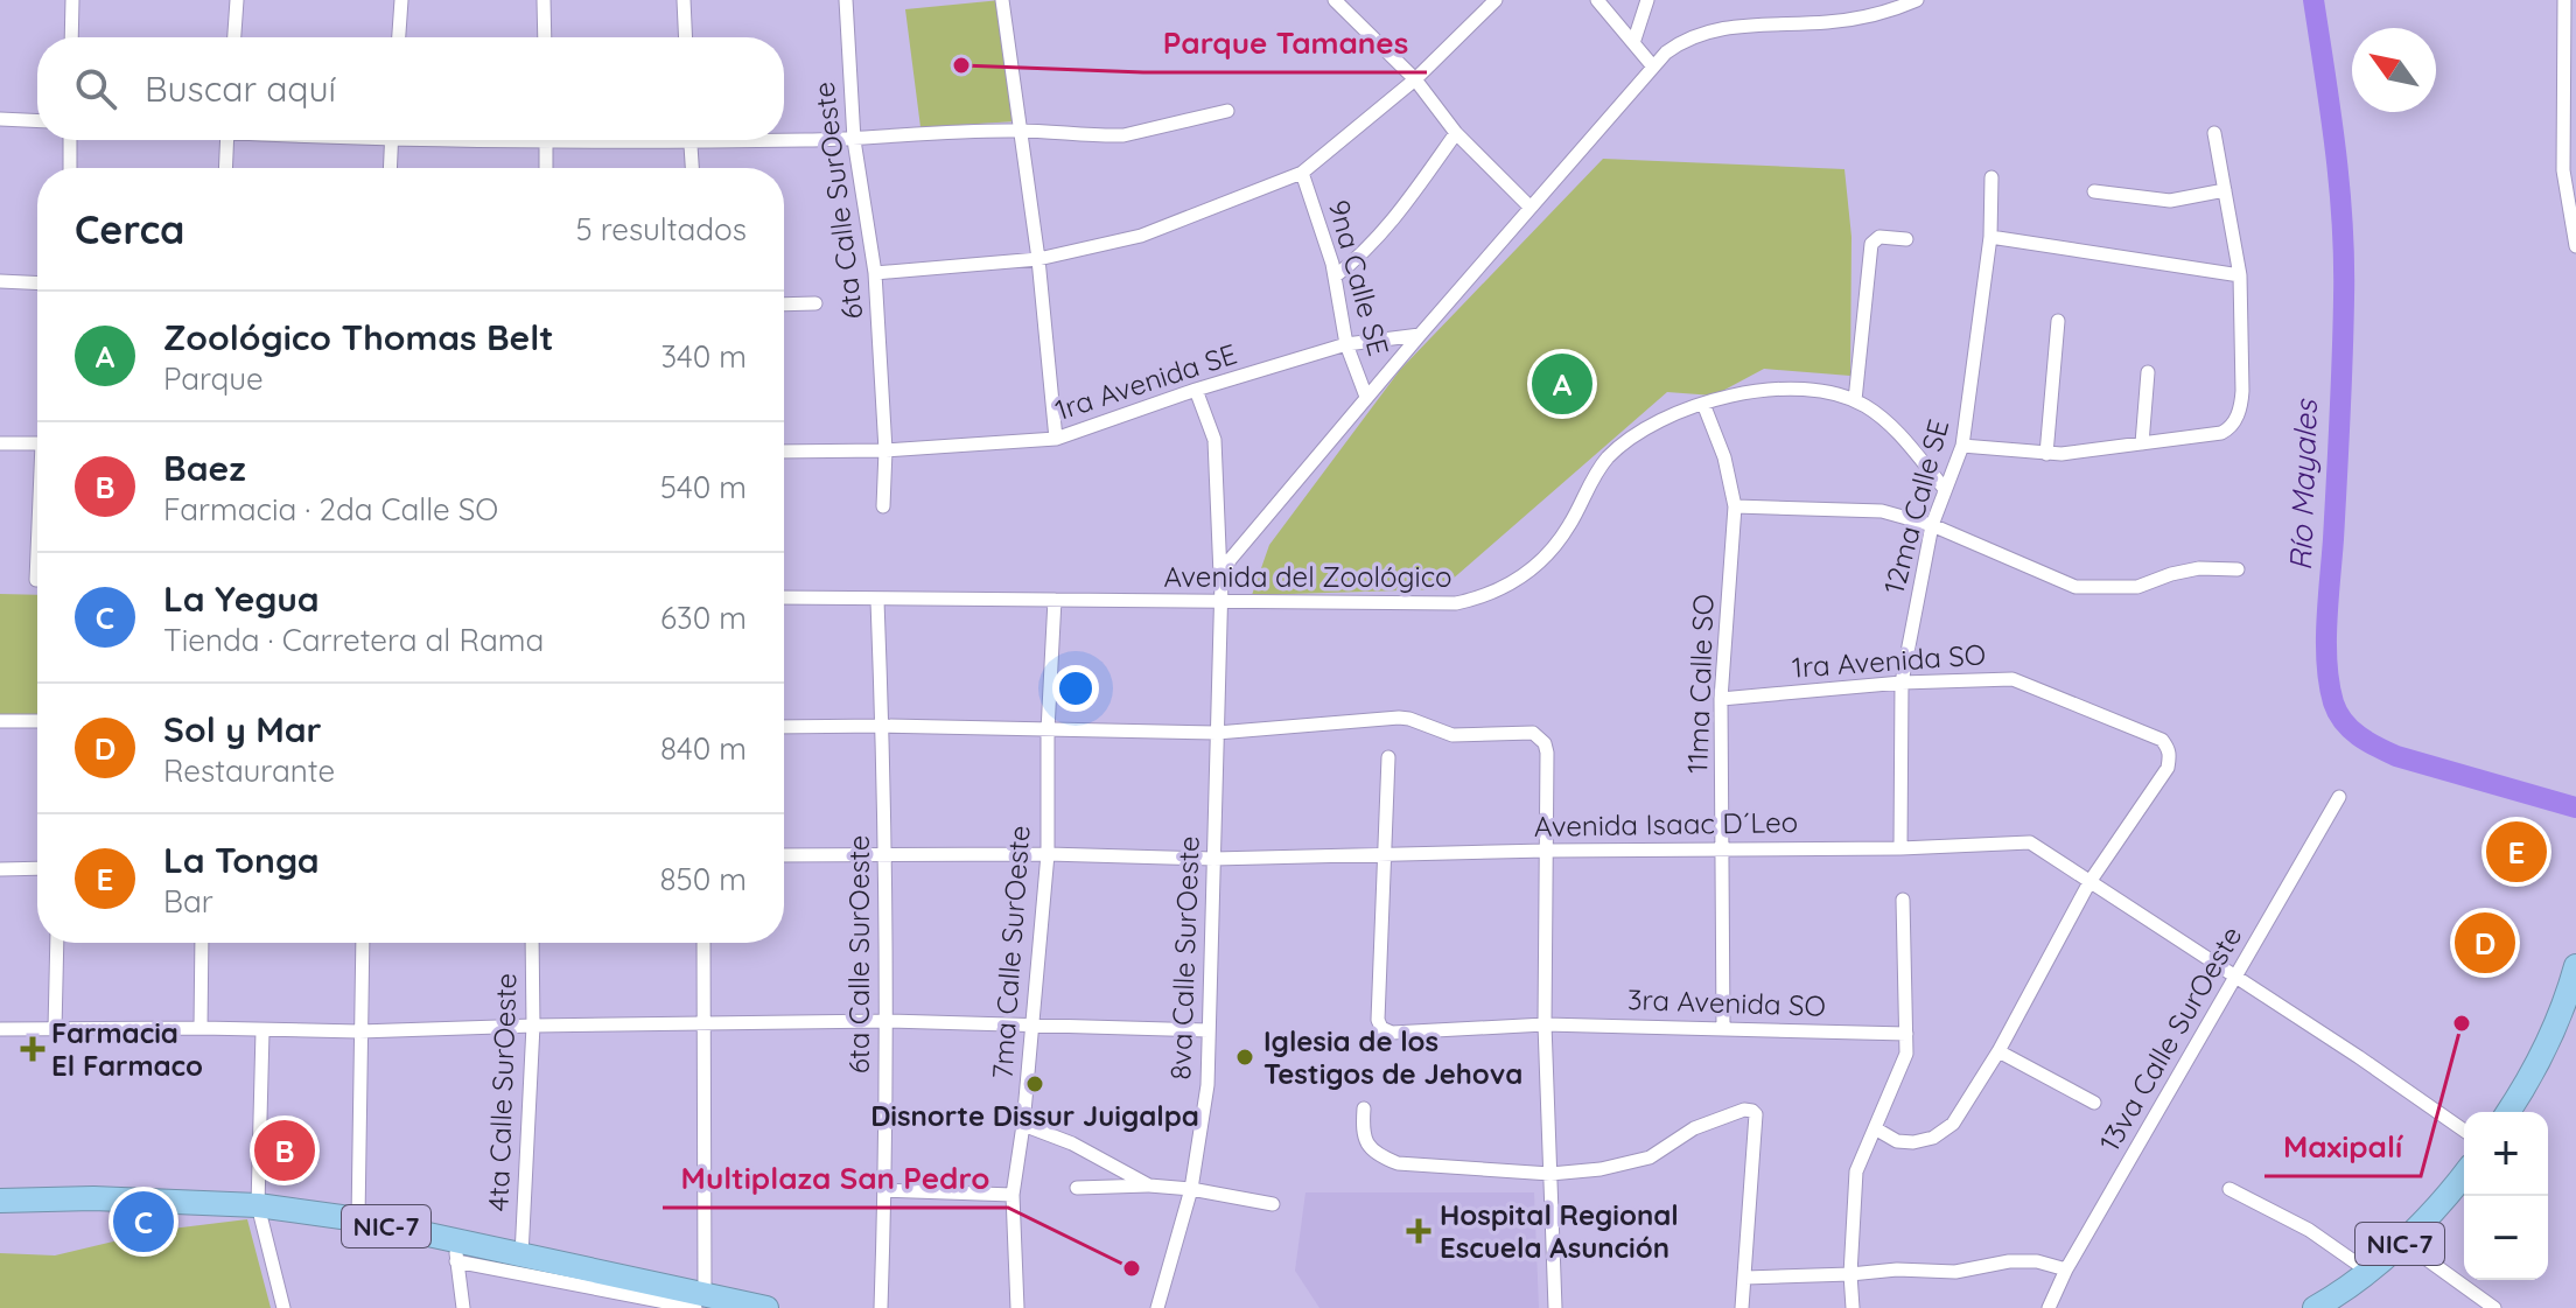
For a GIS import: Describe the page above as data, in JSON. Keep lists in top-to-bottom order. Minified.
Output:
{"streets":{"highway":["NIC-7"],"street":["6ta Calle SurOeste","9na Calle SE","1ra Avenida SE","12ma Calle SE","Avenida del Zoológico","1ra Avenida SO","11ma Calle SO","Avenida Isaac D´Leo","7ma Calle SurOeste","8va Calle SurOeste","3ra Avenida SO","13va Calle SurOeste","4ta Calle SurOeste"]},"crossings":[["6ta Calle SurOeste","1ra Avenida SE"],["6ta Calle SurOeste","Avenida del Zoológico"],["6ta Calle SurOeste","Avenida Isaac D´Leo"],["9na Calle SE","1ra Avenida SE"],["1ra Avenida SE","8va Calle SurOeste"],["12ma Calle SE","Avenida del Zoológico"],["12ma Calle SE","1ra Avenida SO"],["12ma Calle SE","Avenida Isaac D´Leo"],["Avenida del Zoológico","11ma Calle SO"],["Avenida del Zoológico","7ma Calle SurOeste"],["Avenida del Zoológico","8va Calle SurOeste"],["1ra Avenida SO","11ma Calle SO"],["1ra Avenida SO","Avenida Isaac D´Leo"],["11ma Calle SO","Avenida Isaac D´Leo"],["11ma Calle SO","3ra Avenida SO"],["Avenida Isaac D´Leo","7ma Calle SurOeste"],["Avenida Isaac D´Leo","8va Calle SurOeste"],["Avenida Isaac D´Leo","3ra Avenida SO"],["Avenida Isaac D´Leo","13va Calle SurOeste"],["4ta Calle SurOeste","NIC-7"]],"water":["Río Mayales"],"places":{"other":["Parque Tamanes","Maxipalí","Iglesia de los Testigos de Jehova","Disnorte Dissur Juigalpa","Multiplaza San Pedro"],"health":["Farmacia El Farmaco","Hospital Regional Escuela Asunción"]},"north":"top left","page":{"search":"Buscar aquí","heading":["Cerca","5 resultados"],"list":[{"mark":"A","name":"Zoológico Thomas Belt","note":"Parque","value":"340 m"},{"mark":"B","name":"Baez","note":"Farmacia · 2da Calle SO","value":"540 m"},{"mark":"C","name":"La Yegua","note":"Tienda · Carretera al Rama","value":"630 m"},{"mark":"D","name":"Sol y Mar","note":"Restaurante","value":"840 m"},{"mark":"E","name":"La Tonga","note":"Bar","value":"850 m"}],"pins":["A","E","D","B","C"],"map_buttons":["+","−"]}}
